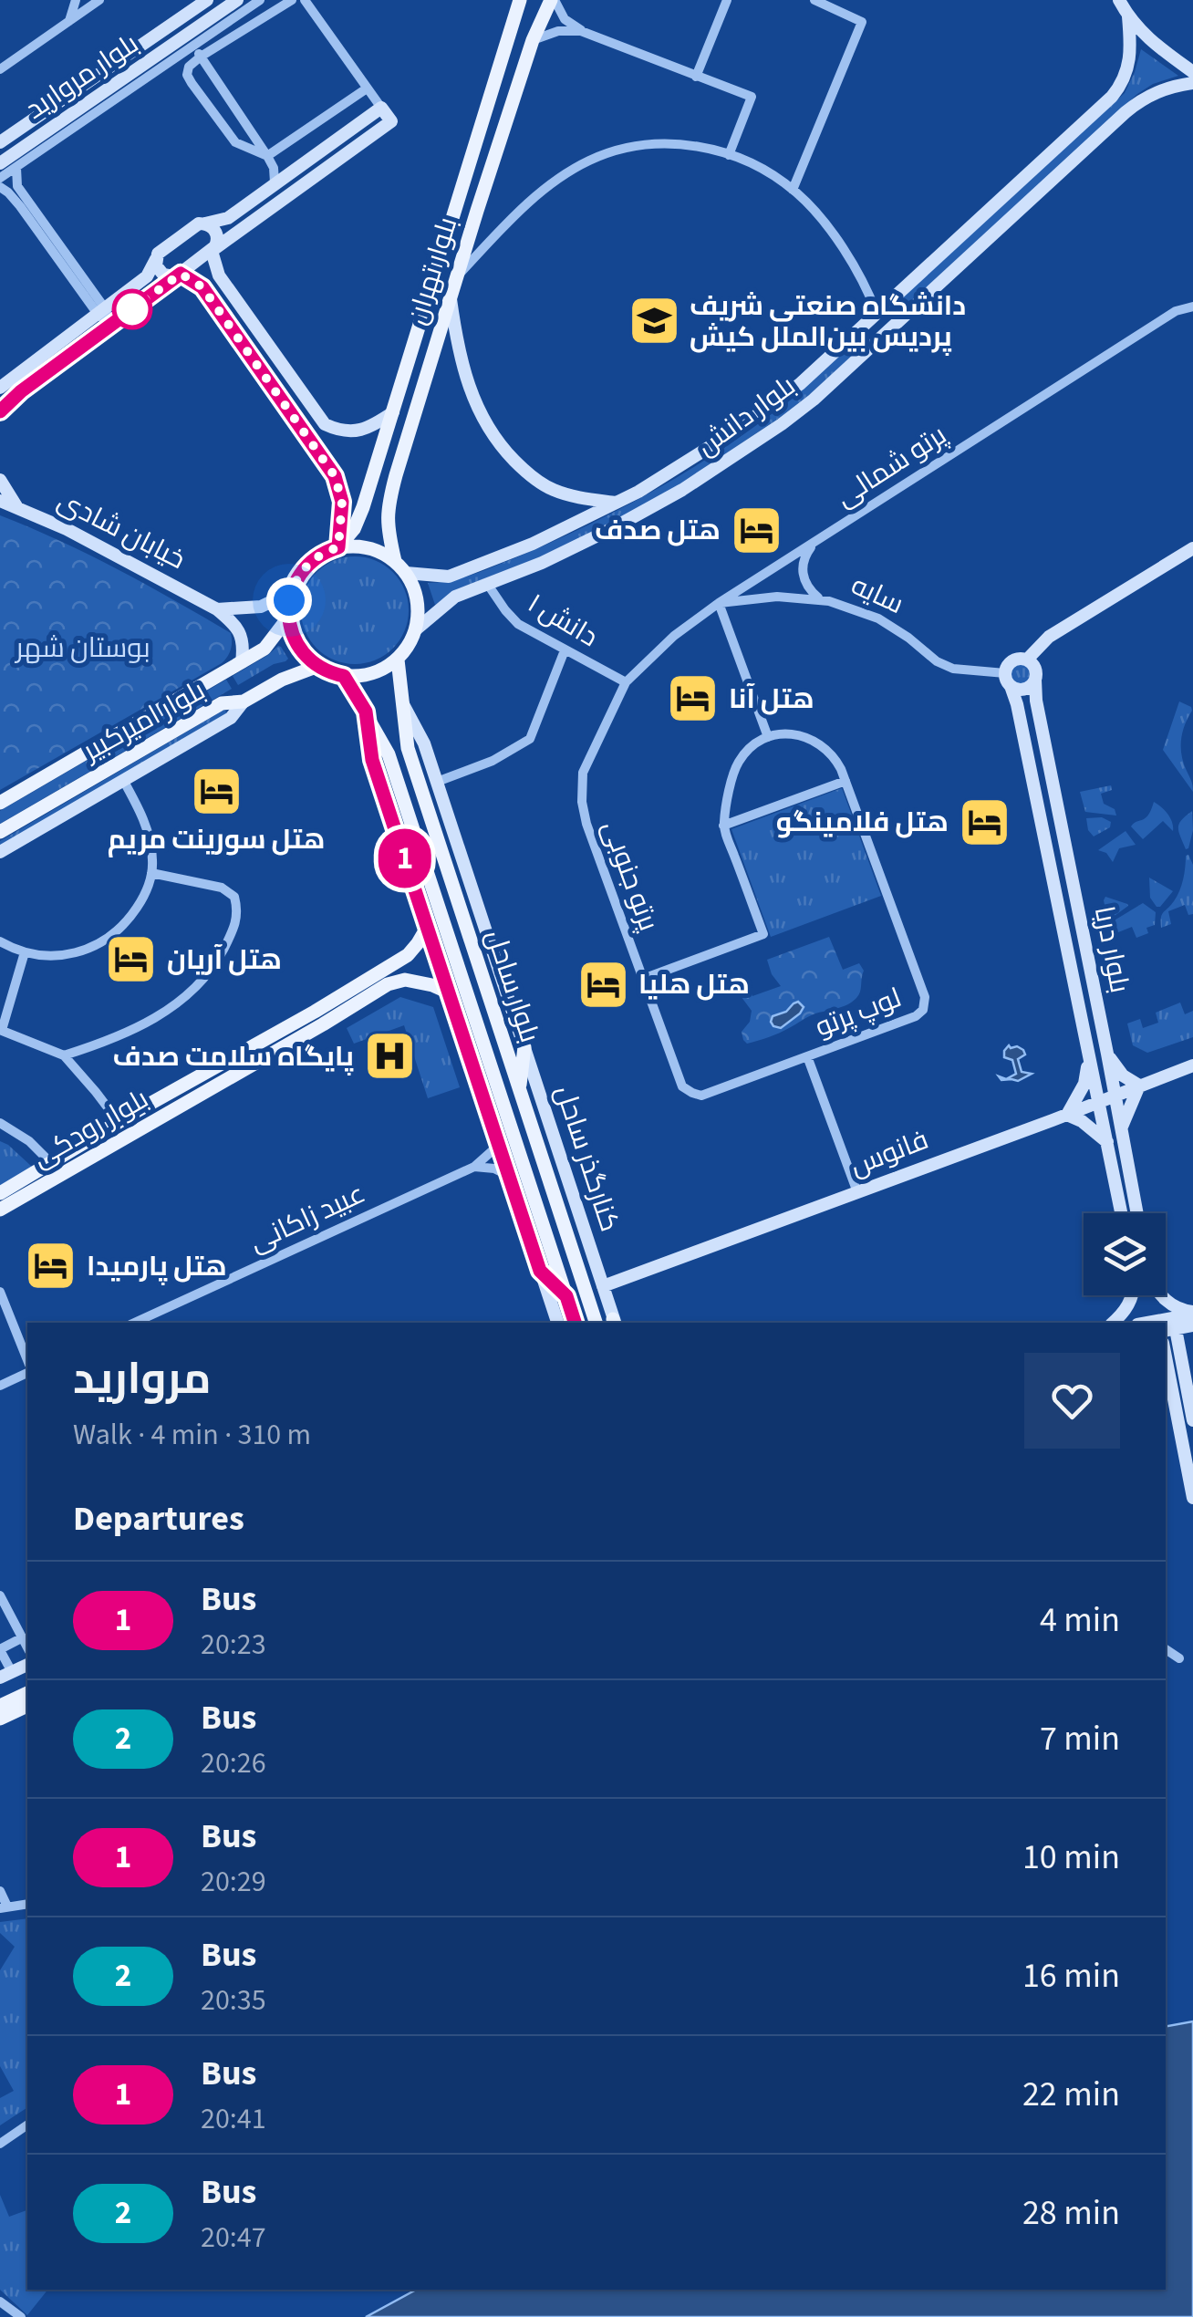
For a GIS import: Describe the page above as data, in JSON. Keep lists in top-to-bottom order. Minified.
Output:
{"streets":{"main road":["بلوار تهران","بلوار امیرکبیر","بلوار ساحل","بلوار رودکی"],"street":["بلوار مروارید","بلوار دانش","پرتو شمالی","خیابان شادی","سایه","دانش ۱","پرتو جنوبی","بلوار دریا","لوپ پرتو","فانوس","کنارگذر ساحل","عبید زاکانی"]},"crossings":[["بلوار تهران","بلوار دانش"],["بلوار تهران","بلوار امیرکبیر"],["بلوار تهران","بلوار ساحل"],["بلوار دانش","دانش ۱"],["بلوار دانش","بلوار امیرکبیر"],["بلوار دانش","بلوار ساحل"],["پرتو شمالی","سایه"],["پرتو شمالی","دانش ۱"],["پرتو شمالی","پرتو جنوبی"],["خیابان شادی","بلوار امیرکبیر"],["سایه","بلوار دریا"],["دانش ۱","پرتو جنوبی"],["بلوار امیرکبیر","بلوار ساحل"],["پرتو جنوبی","لوپ پرتو"],["بلوار دریا","فانوس"],["بلوار ساحل","کنارگذر ساحل"],["فانوس","کنارگذر ساحل"]],"parks":["بوستان شهر"],"places":{"school or university":["دانشگاه صنعتی شریف پردیس بین‌الملل کیش"],"hotel":["هتل صدف","هتل آنا","هتل سورینت مريم","هتل فلامینگو","هتل آریان","هتل هلیا","هتل پارمیدا"],"hospital":["پایگاه سلامت صدف"]},"lines":["bus line 1"],"page":{"on_map":"1","heading":[["مروارید","Walk · 4 min · 310 m"],"Departures"],"list":[{"mark":"1","name":"Bus","note":"20:23","value":"4 min"},{"mark":"2","name":"Bus","note":"20:26","value":"7 min"},{"mark":"1","name":"Bus","note":"20:29","value":"10 min"},{"mark":"2","name":"Bus","note":"20:35","value":"16 min"},{"mark":"1","name":"Bus","note":"20:41","value":"22 min"},{"mark":"2","name":"Bus","note":"20:47","value":"28 min"}]}}
